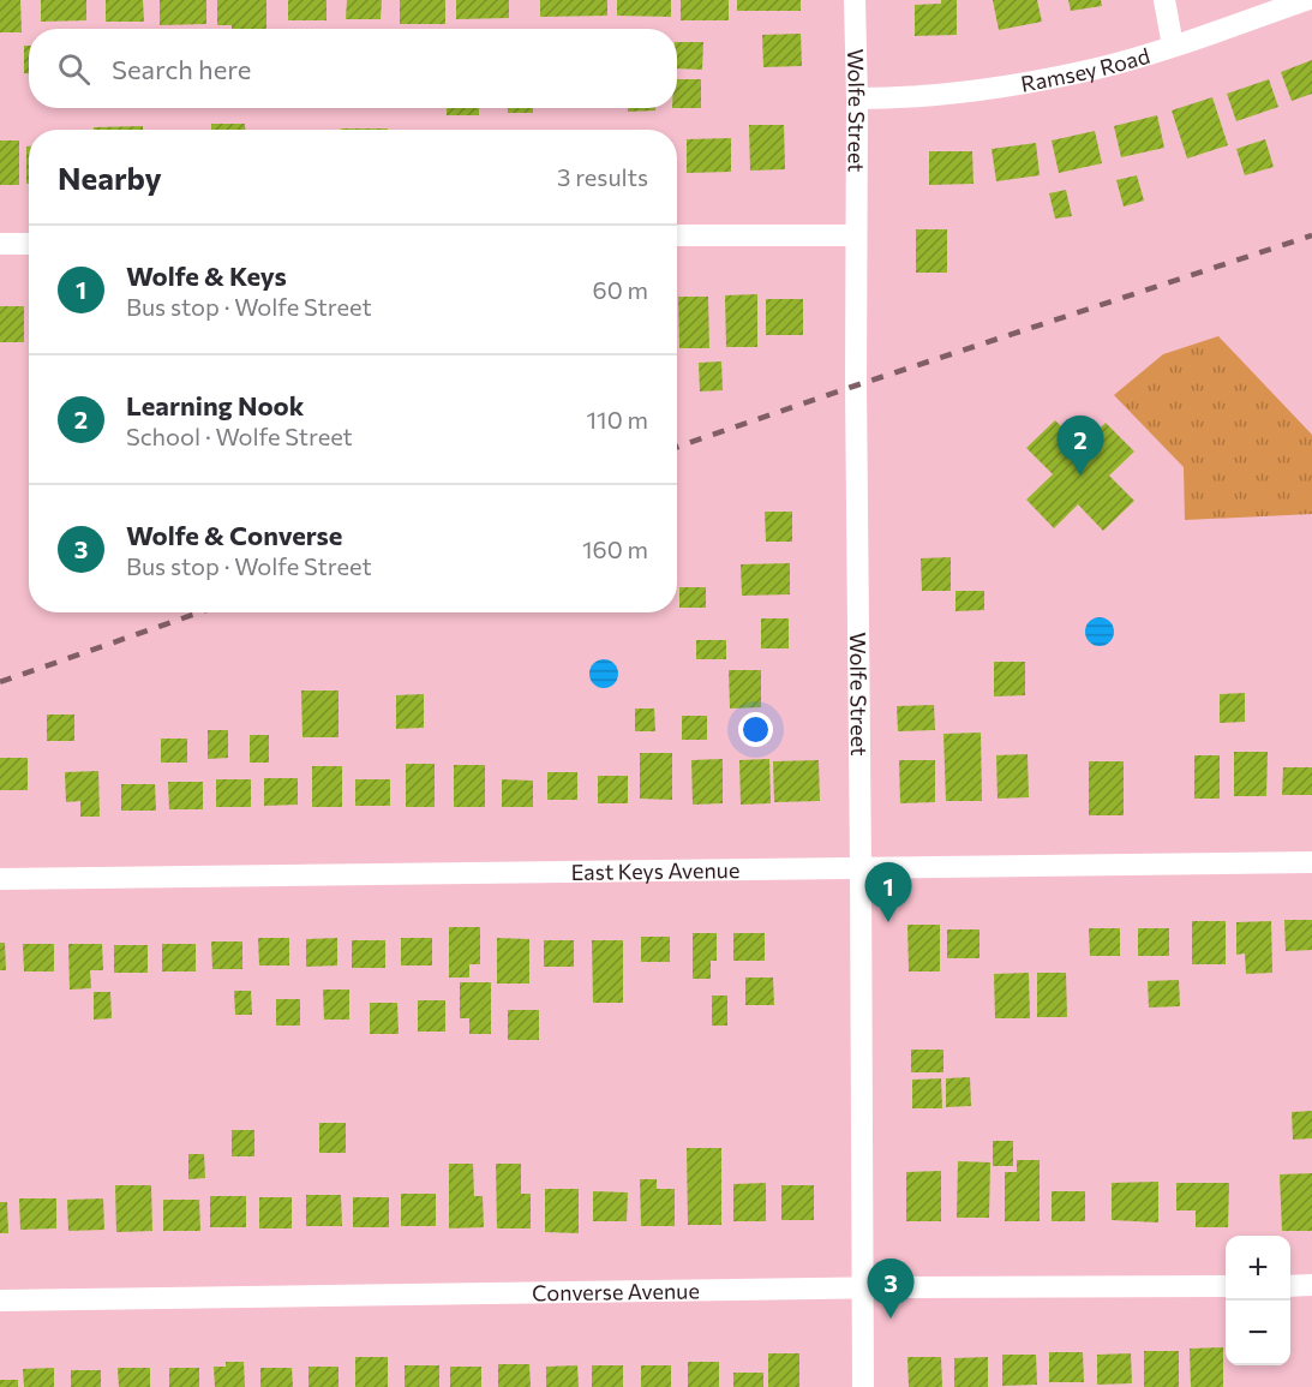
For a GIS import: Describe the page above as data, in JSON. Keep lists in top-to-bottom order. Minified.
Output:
{"streets":{"street":["Ramsey Road","Wolfe Street","East Keys Avenue","Converse Avenue"]},"crossings":[["Ramsey Road","Wolfe Street"],["Wolfe Street","East Keys Avenue"],["Wolfe Street","Converse Avenue"]],"page":{"search":"Search here","heading":["Nearby","3 results"],"list":[{"mark":"1","name":"Wolfe & Keys","note":"Bus stop · Wolfe Street","value":"60 m"},{"mark":"2","name":"Learning Nook","note":"School · Wolfe Street","value":"110 m"},{"mark":"3","name":"Wolfe & Converse","note":"Bus stop · Wolfe Street","value":"160 m"}],"pins":["2","1","3"],"map_buttons":["+","−"]}}
